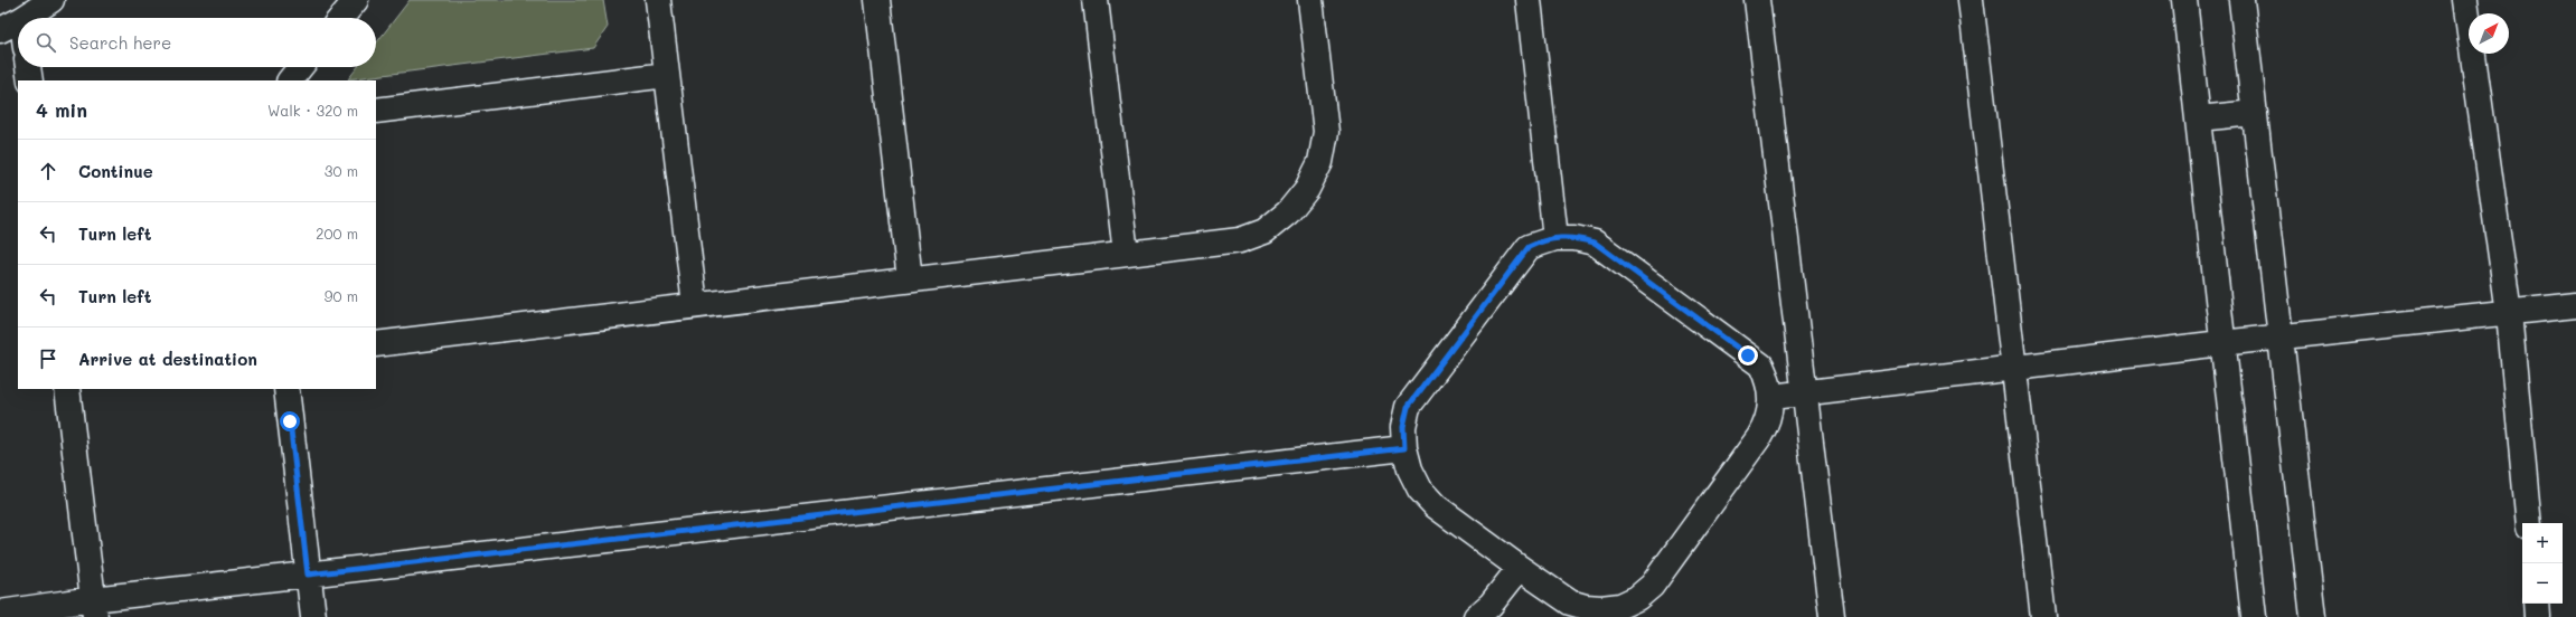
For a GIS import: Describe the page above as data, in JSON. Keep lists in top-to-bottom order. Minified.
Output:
{"north":"top right","page":{"search":"Search here","heading":["4 min","Walk · 320 m"],"list":[["Continue","30 m"],["Turn left","200 m"],["Turn left","90 m"],"Arrive at destination"],"map_buttons":["+","−"]}}
